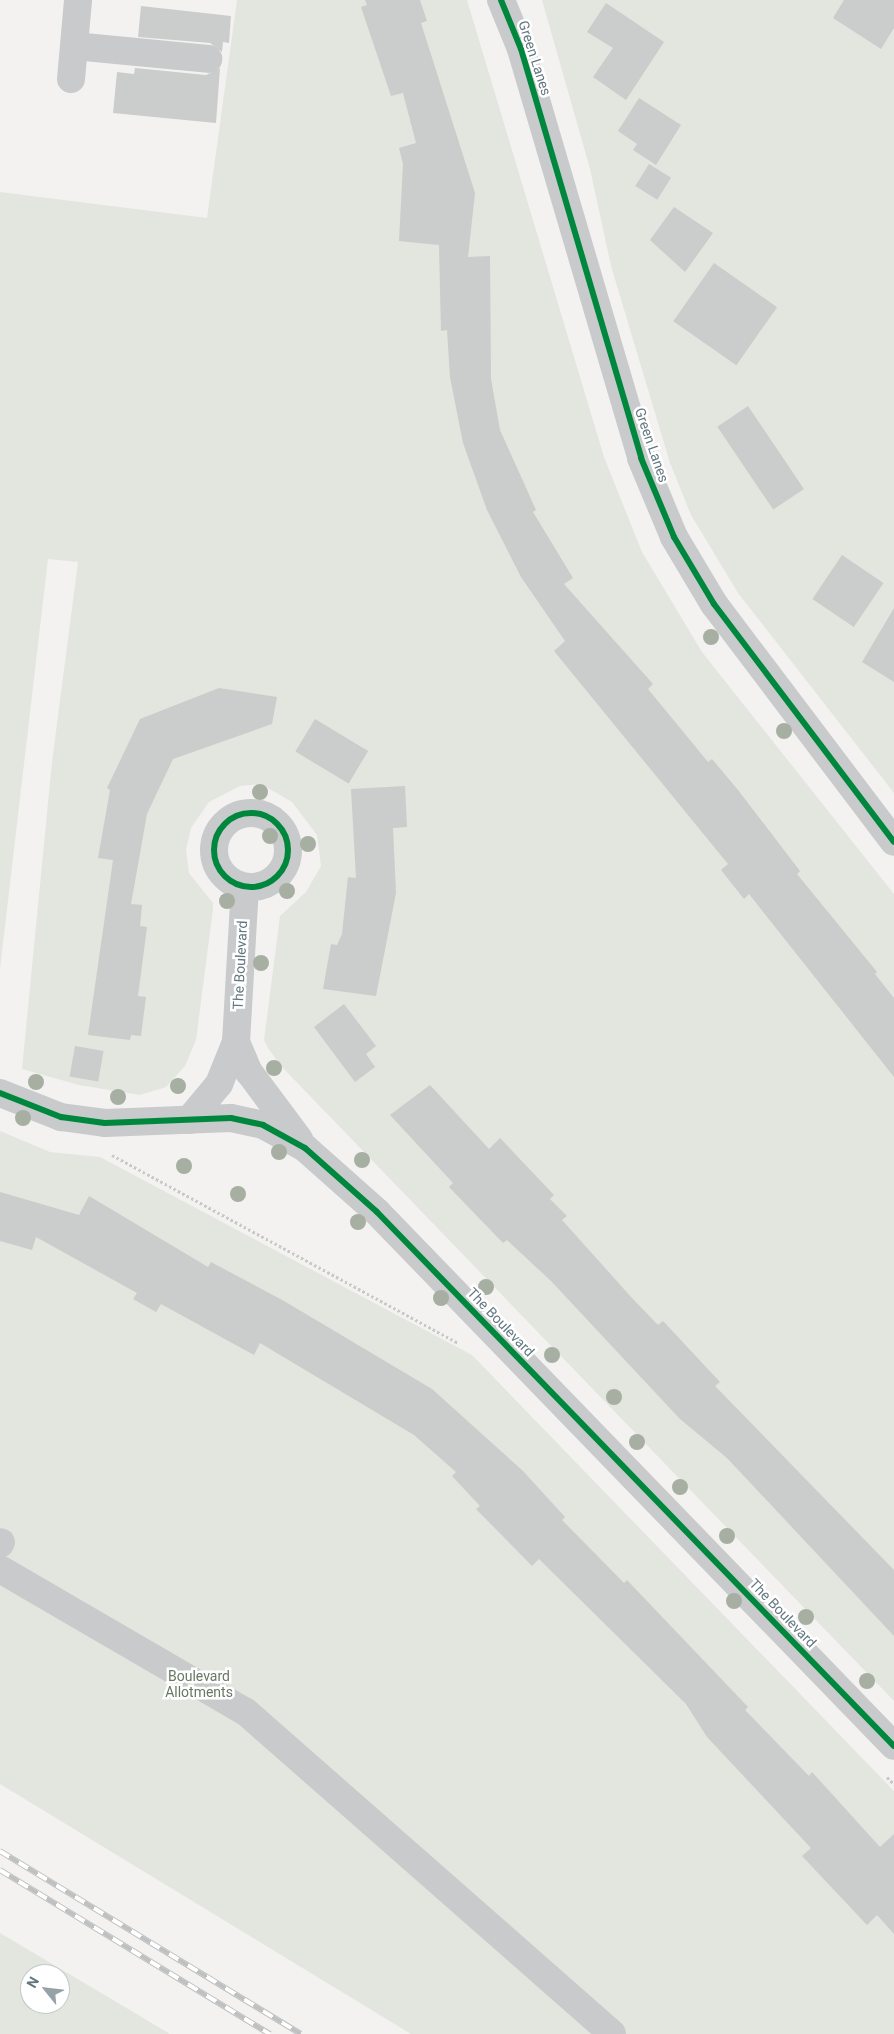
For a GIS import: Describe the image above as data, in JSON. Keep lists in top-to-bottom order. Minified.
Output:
{"streets":{"street":["Green Lanes","The Boulevard"]},"parks":["Boulevard Allotments"],"north":"top left"}
